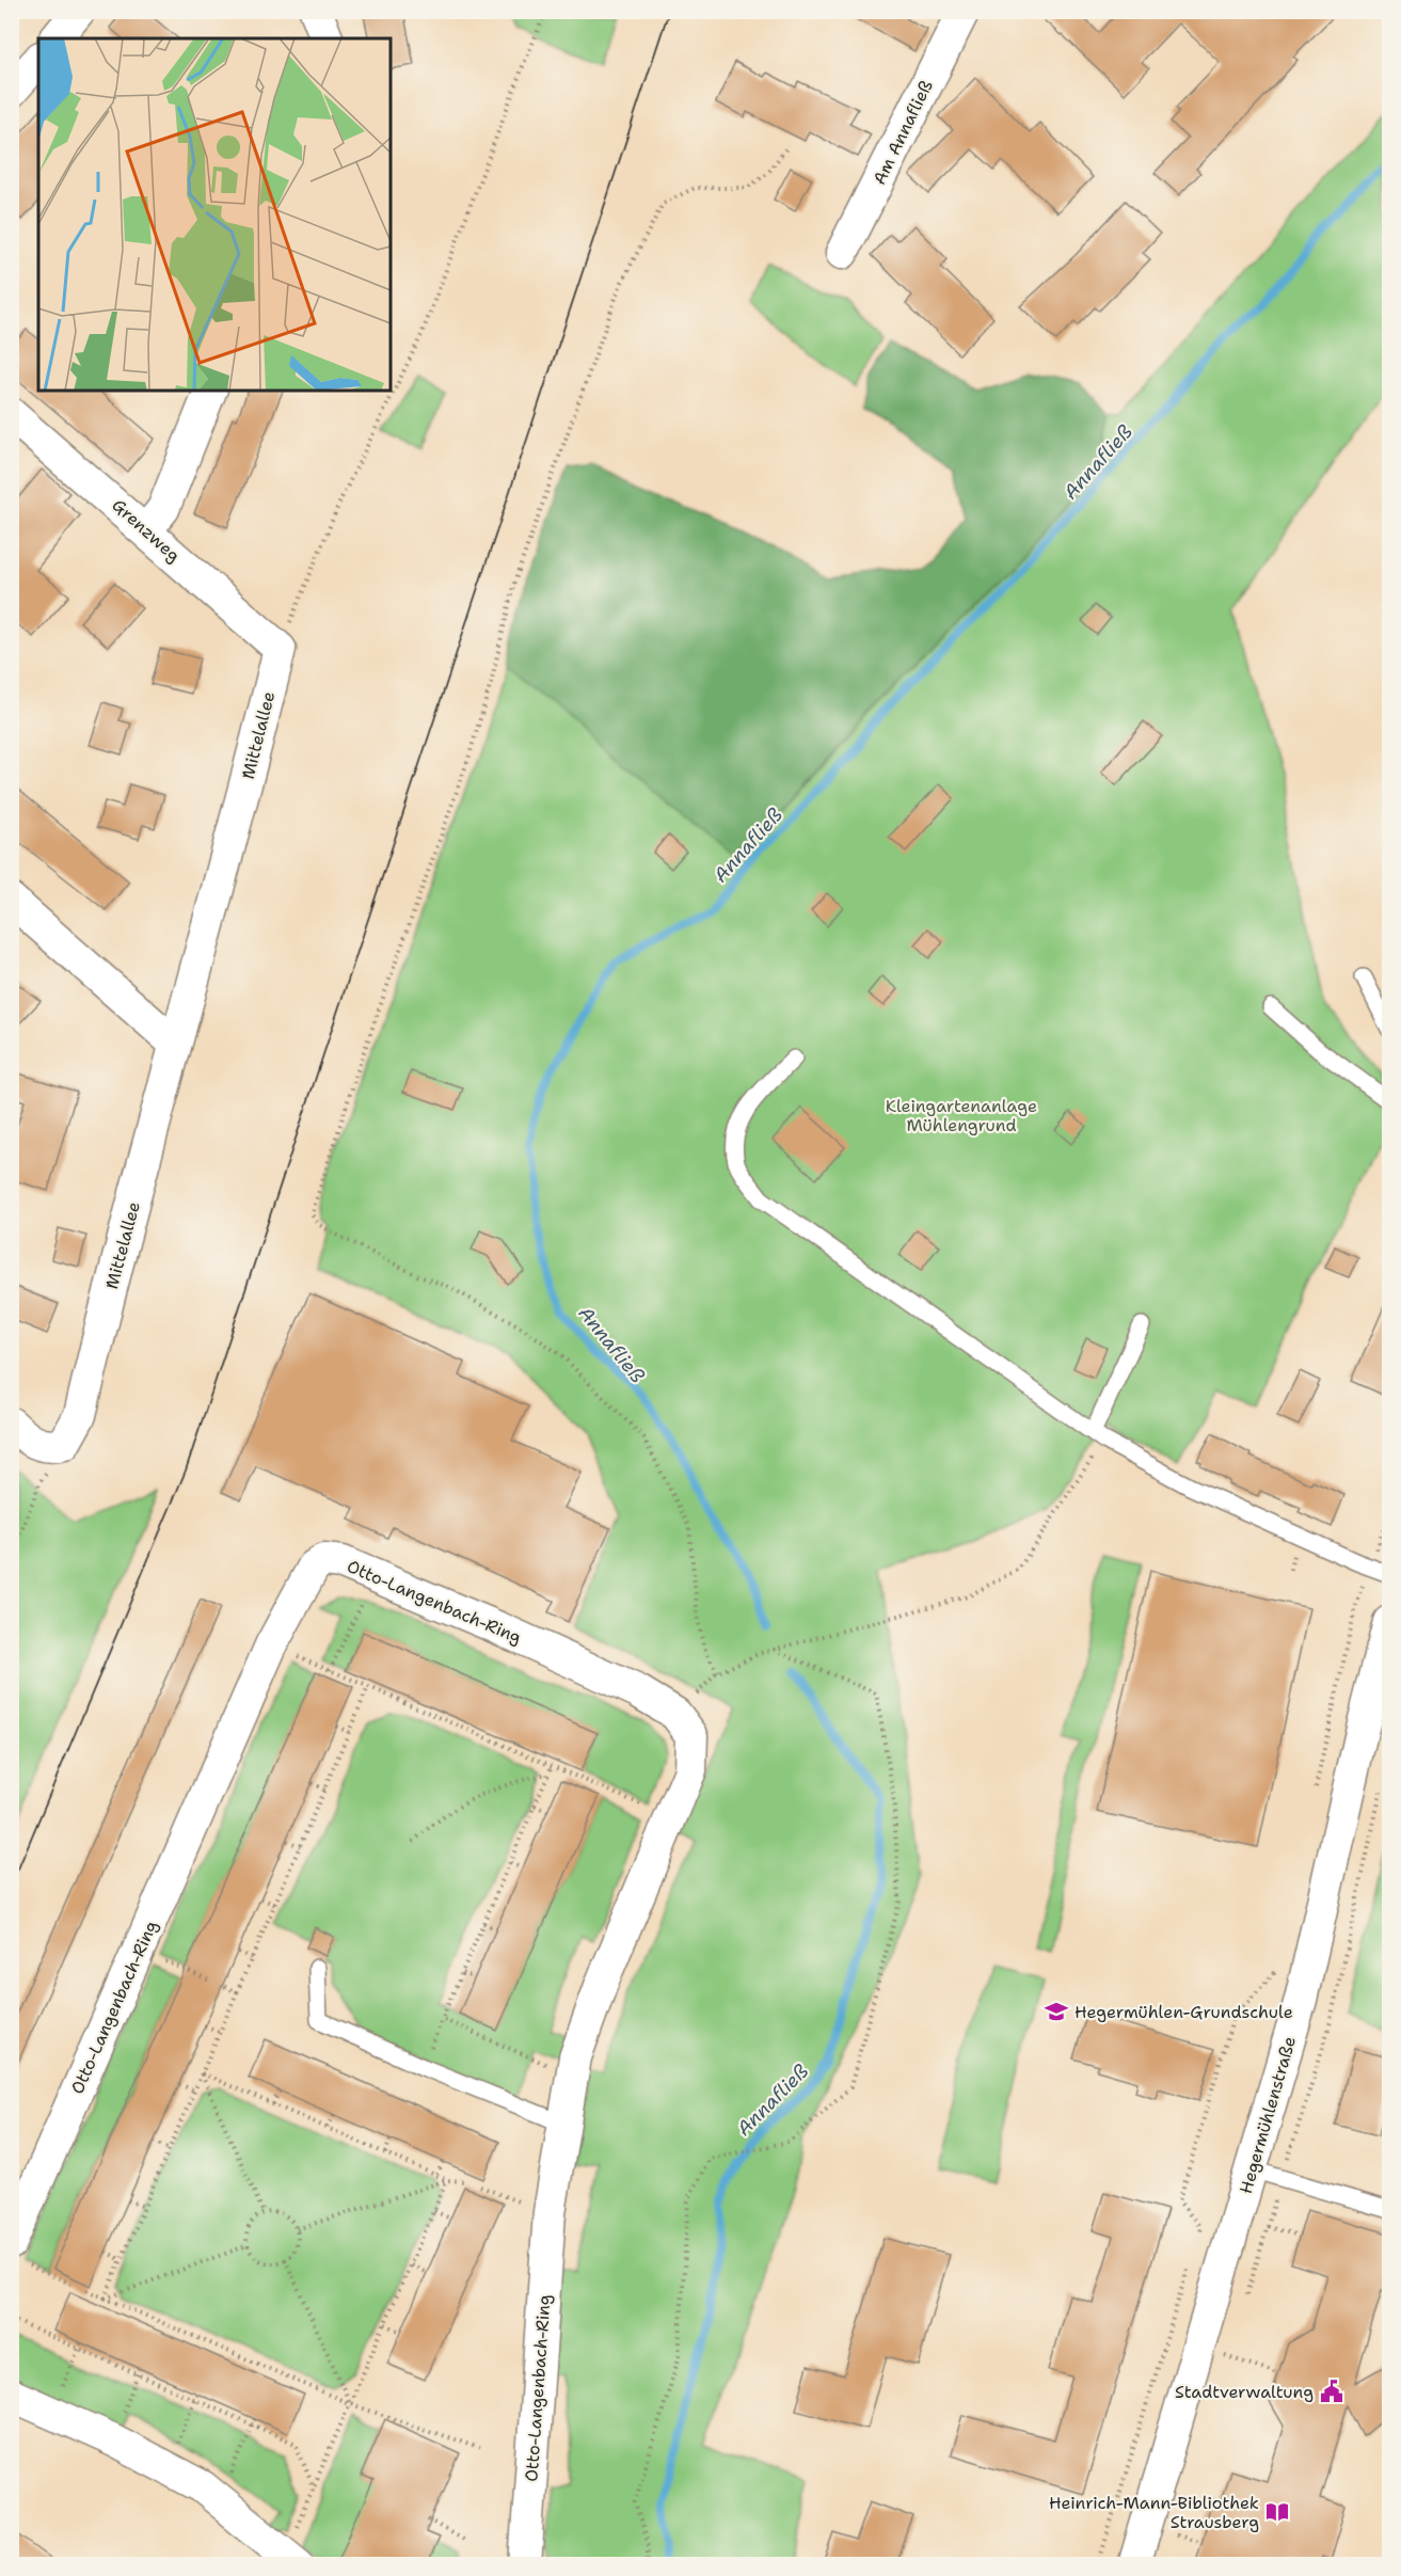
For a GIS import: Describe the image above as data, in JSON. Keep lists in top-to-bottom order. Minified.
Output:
{"streets":{"street":["Am Annafließ","Grenzweg","Mittelallee","Otto-Langenbach-Ring","Hegermühlenstraße"]},"crossings":[["Grenzweg","Mittelallee"]],"water":["Annafließ"],"parks":["Kleingartenanlage Mühlengrund"],"places":{"school or university":["Hegermühlen-Grundschule"],"public building":["Stadtverwaltung"],"library":["Heinrich-Mann-Bibliothek Strausberg"]}}
